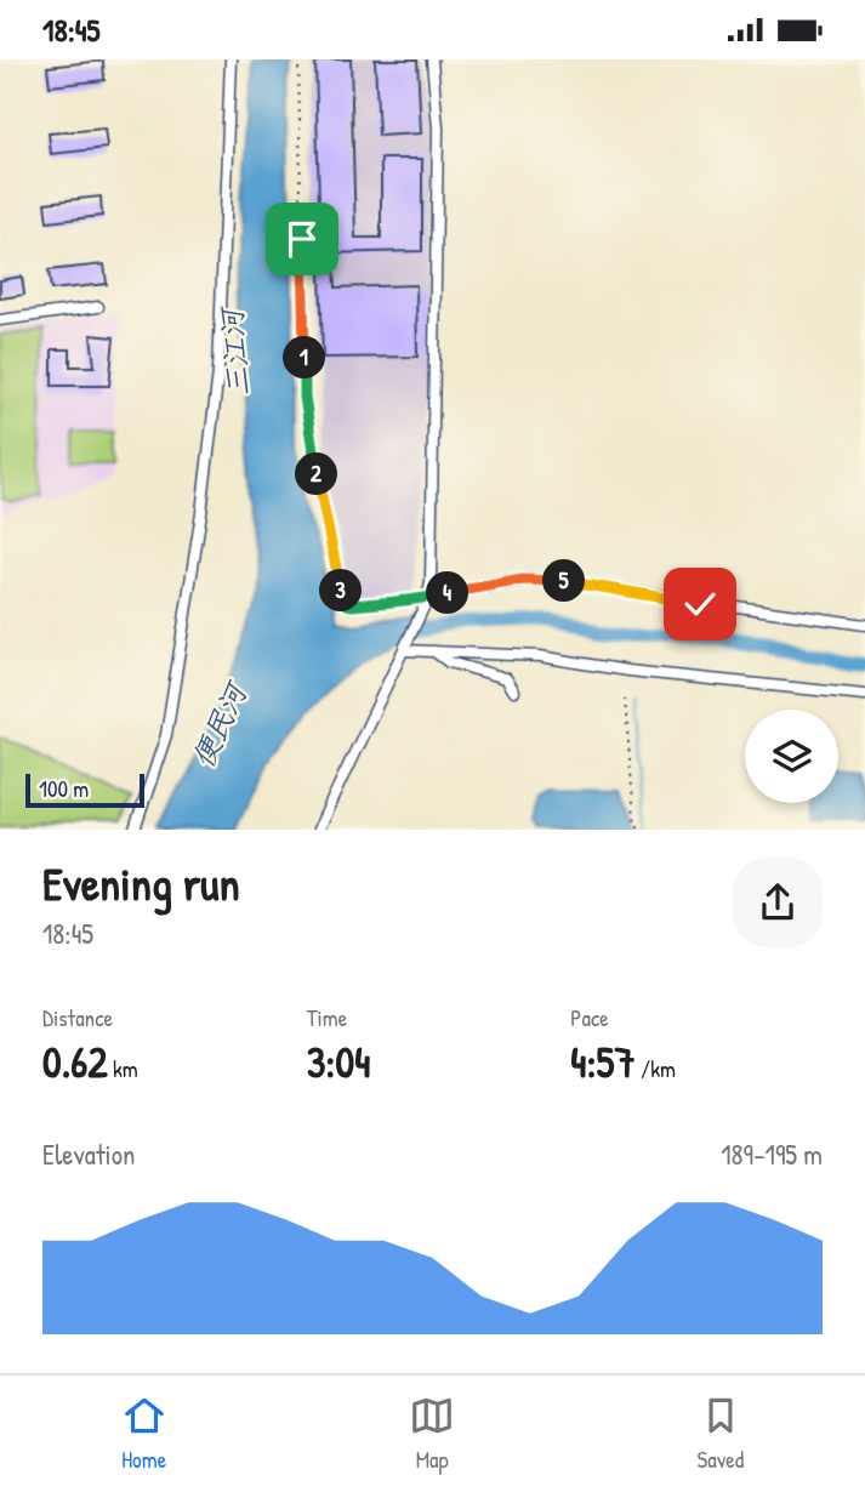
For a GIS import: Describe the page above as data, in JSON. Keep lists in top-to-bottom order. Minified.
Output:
{"water":["三江河","便民河"],"scale_bar":"100 m","page":{"status":"18:45","pins":["1","2","5","3","4"],"scale":"100 m","heading":["Evening run","18:45"],"stats":[["Distance","0.62 km"],["Time","3:04"],["Pace","4:57 /km"]],"chart":["Elevation","189–195 m"],"tabs":["Home","Map","Saved"]}}
